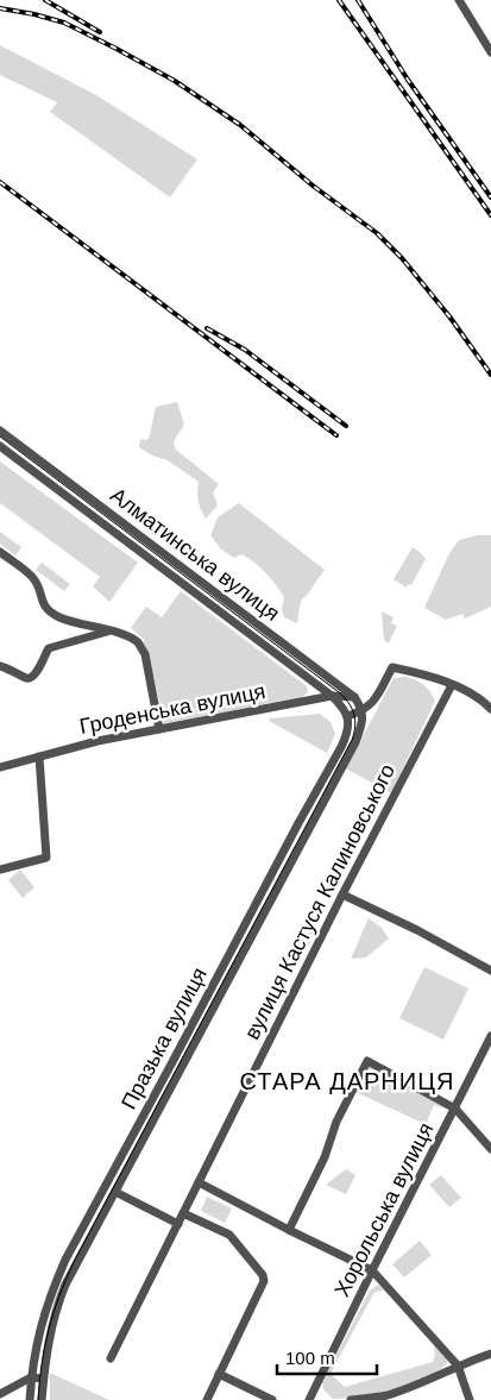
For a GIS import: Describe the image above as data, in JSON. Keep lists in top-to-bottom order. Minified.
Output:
{"streets":{"street":["Алматинська вулиця","Гроденська вулиця","вулиця Кастуся Калиновського","Празька вулиця","Хорольська вулиця"]},"crossings":[["Алматинська вулиця","Гроденська вулиця"],["Алматинська вулиця","Празька вулиця"],["вулиця Кастуся Калиновського","Празька вулиця"]],"districts":["СТАРА ДАРНИЦЯ"],"scale_bar":"100 m"}
